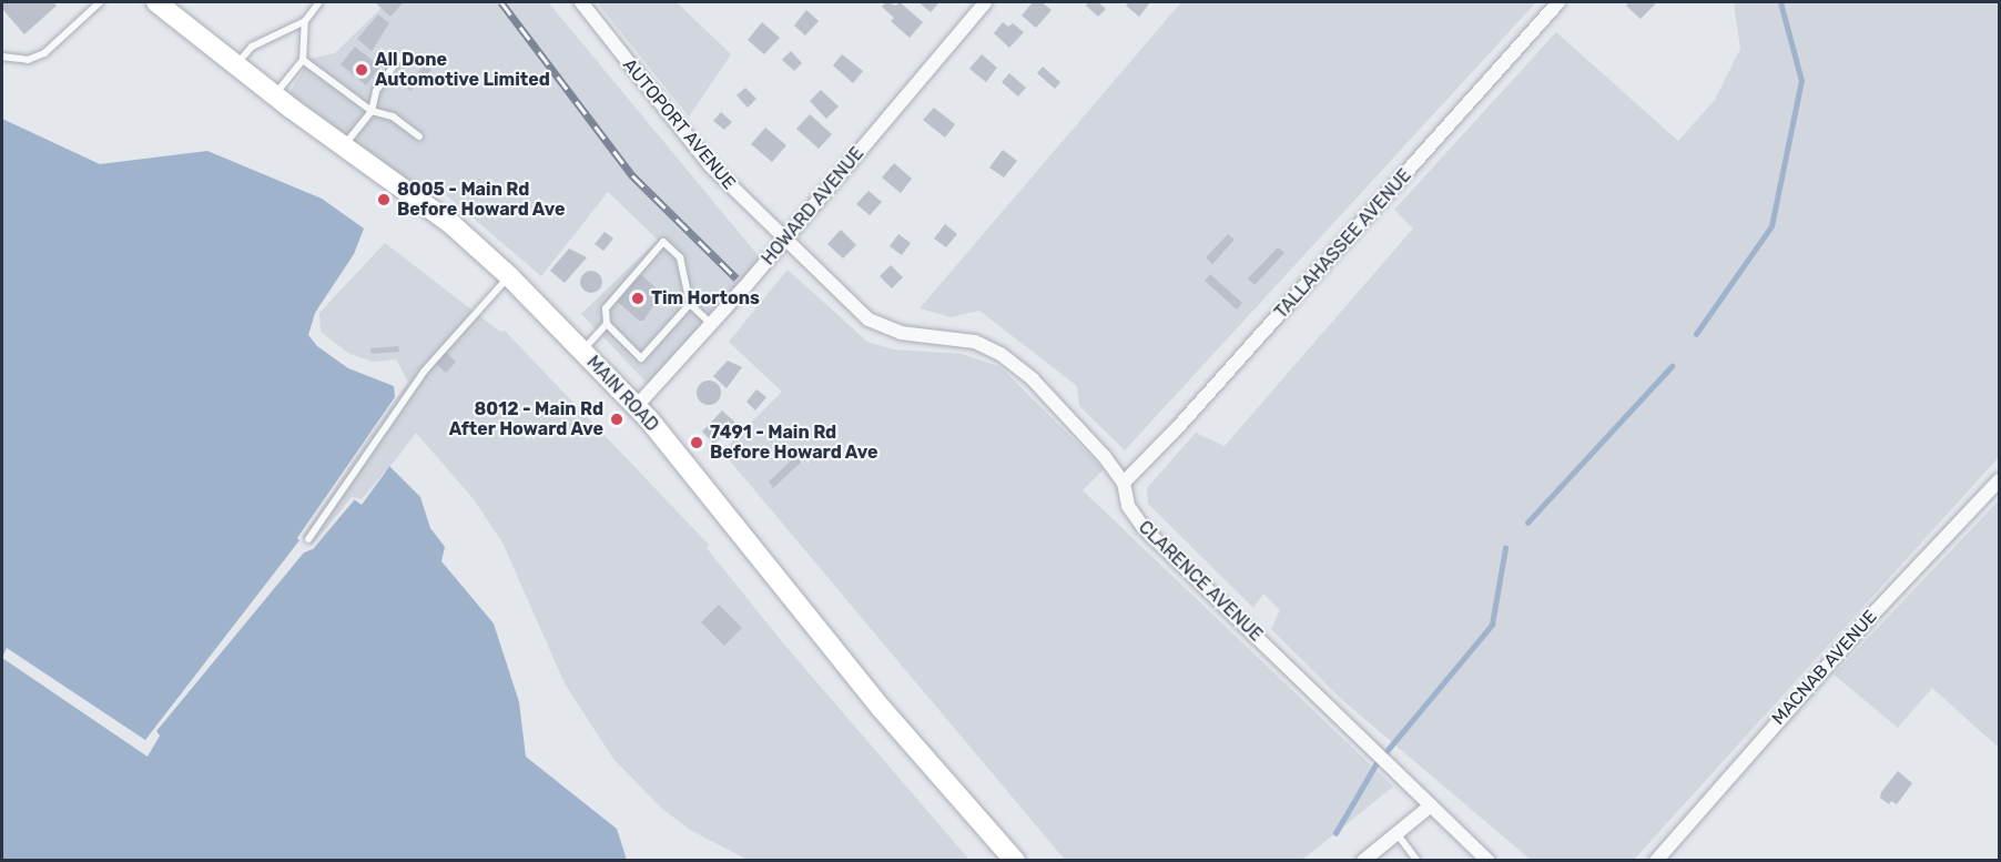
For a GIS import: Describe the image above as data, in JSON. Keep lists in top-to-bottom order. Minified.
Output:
{"streets":{"main road":["MAIN ROAD"],"street":["AUTOPORT AVENUE","HOWARD AVENUE","TALLAHASSEE AVENUE","CLARENCE AVENUE","MACNAB AVENUE"]},"crossings":[["AUTOPORT AVENUE","HOWARD AVENUE"],["AUTOPORT AVENUE","CLARENCE AVENUE"],["HOWARD AVENUE","MAIN ROAD"],["HOWARD AVENUE","CLARENCE AVENUE"],["TALLAHASSEE AVENUE","CLARENCE AVENUE"]],"places":["All Done Automotive Limited","8005 - Main Rd Before Howard Ave","Tim Hortons","8012 - Main Rd After Howard Ave","7491 - Main Rd Before Howard Ave"]}
